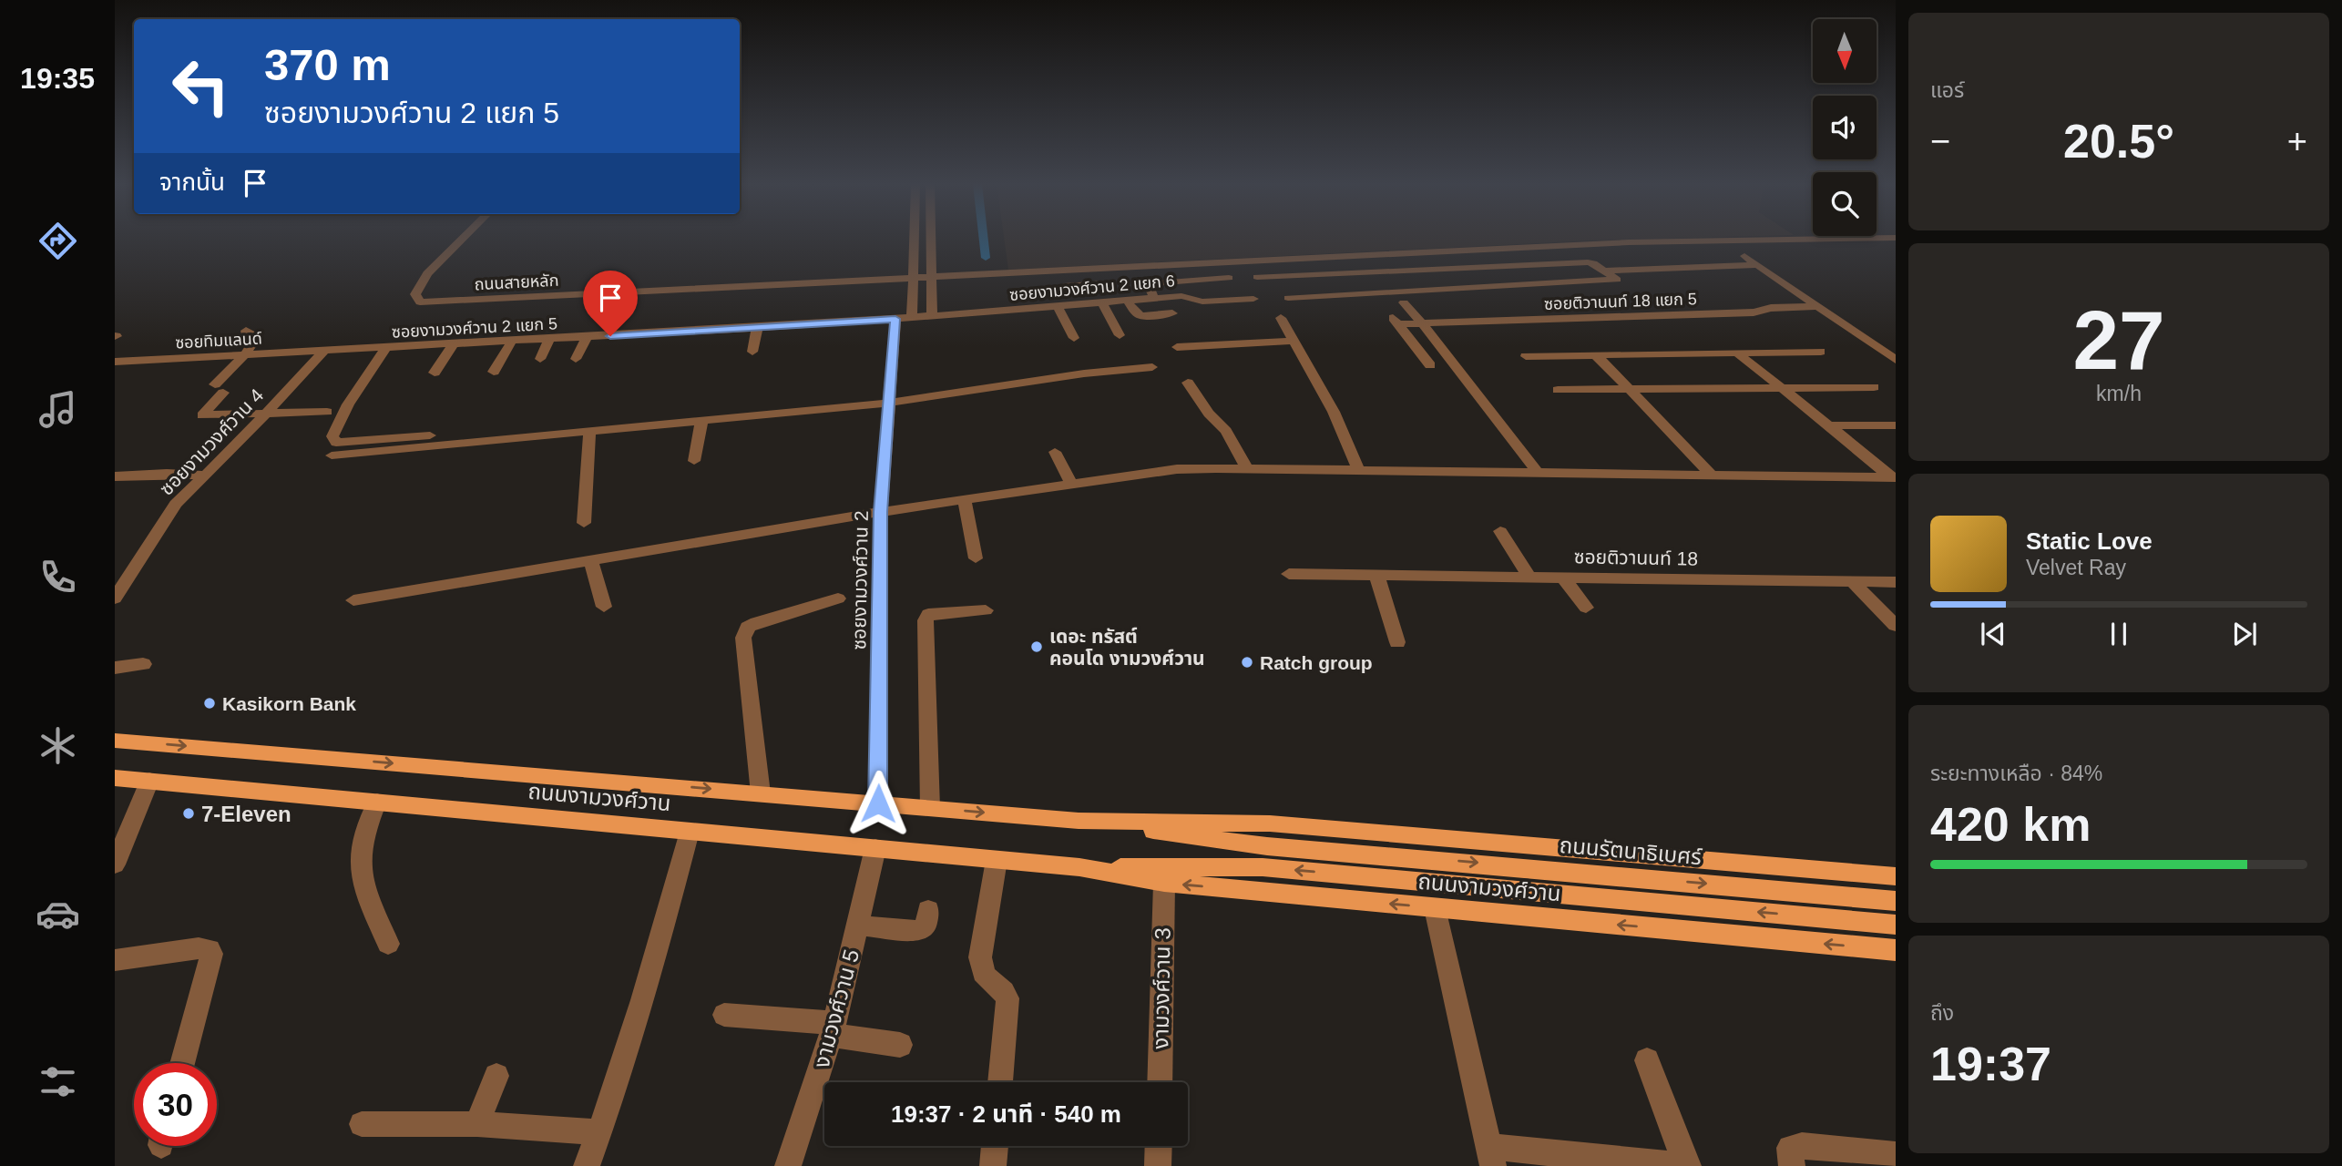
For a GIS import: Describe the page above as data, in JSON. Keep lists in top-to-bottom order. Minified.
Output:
{"streets":{"main road":["ถนนงามวงศ์วาน","ถนนรัตนาธิเบศร์"],"street":["ถนนสายหลัก","ซอยงามวงศ์วาน 2 แยก 6","ซอยติวานนท์ 18 แยก 5","ซอยงามวงศ์วาน 2 แยก 5","ซอยทิมแลนด์","ซอยงามวงศ์วาน 4","ซอยติวานนท์ 18","ซอยงามวงศ์วาน 2","งามวงศ์วาน 3","งามวงศ์วาน 5"]},"crossings":[["ซอยงามวงศ์วาน 2 แยก 5","ซอยทิมแลนด์"],["ซอยงามวงศ์วาน 2 แยก 5","ซอยงามวงศ์วาน 4"],["ซอยงามวงศ์วาน 2 แยก 5","ซอยงามวงศ์วาน 2"],["ซอยทิมแลนด์","ซอยงามวงศ์วาน 4"],["ซอยงามวงศ์วาน 2","ถนนงามวงศ์วาน"],["ถนนงามวงศ์วาน","ถนนรัตนาธิเบศร์"],["ถนนงามวงศ์วาน","งามวงศ์วาน 3"],["ถนนงามวงศ์วาน","งามวงศ์วาน 5"]],"one_way":["ถนนรัตนาธิเบศร์"],"places":["เดอะ ทรัสต์ คอนโด งามวงศ์วาน","Ratch group","Kasikorn Bank","7-Eleven"],"north":"bottom","page":{"tabs":"19:35","tile":["แอร์",["27","km/h"],["ระยะทางเหลือ · 84%","420 km"],["ถึง","19:37"]],"turn":["370 m","ซอยงามวงศ์วาน 2 แยก 5"],"heat":["−","20.5°","+"],"then":"จากนั้น","song":["Static Love","Velvet Ray"],"limit":"30","trip":"19:37 · 2 นาที · 540 m"}}
